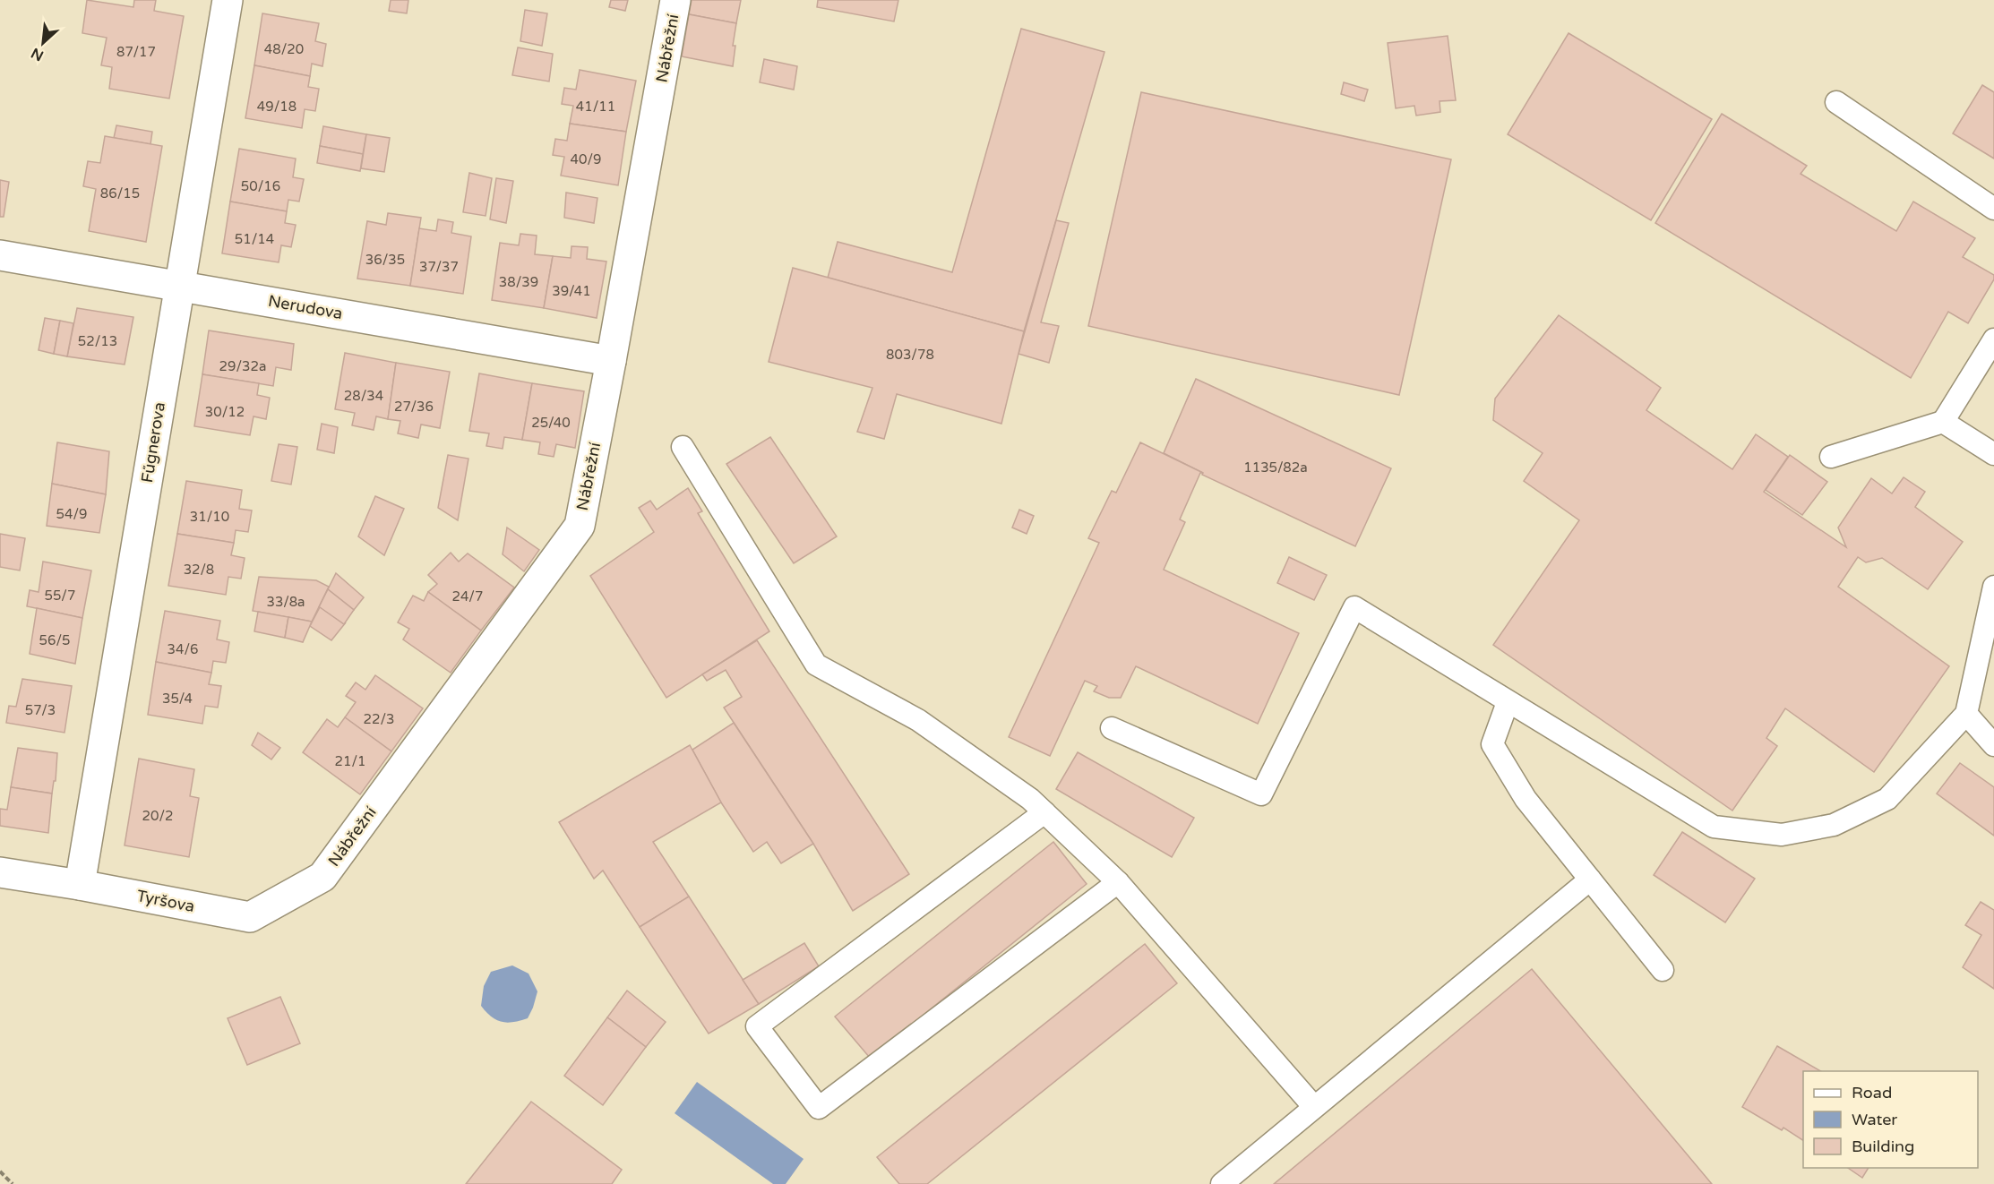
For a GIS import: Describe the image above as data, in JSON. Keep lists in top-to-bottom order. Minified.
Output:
{"streets":{"street":["Nábřežní","Nerudova","Fűgnerova","Tyršova"]},"crossings":[["Nábřežní","Nerudova"],["Nábřežní","Tyršova"],["Nerudova","Fűgnerova"],["Fűgnerova","Tyršova"]],"house_numbers":["48/20","87/17","49/18","41/11","40/9","50/16","86/15","51/14","36/35","37/37","38/39","39/41","52/13","803/78","29/32a","28/34","27/36","30/12","25/40","1135/82a","54/9","31/10","32/8","55/7","24/7","33/8a","56/5","34/6","35/4","57/3","22/3","21/1","20/2"],"legend":["Road","Water","Building"],"north":"bottom left"}
